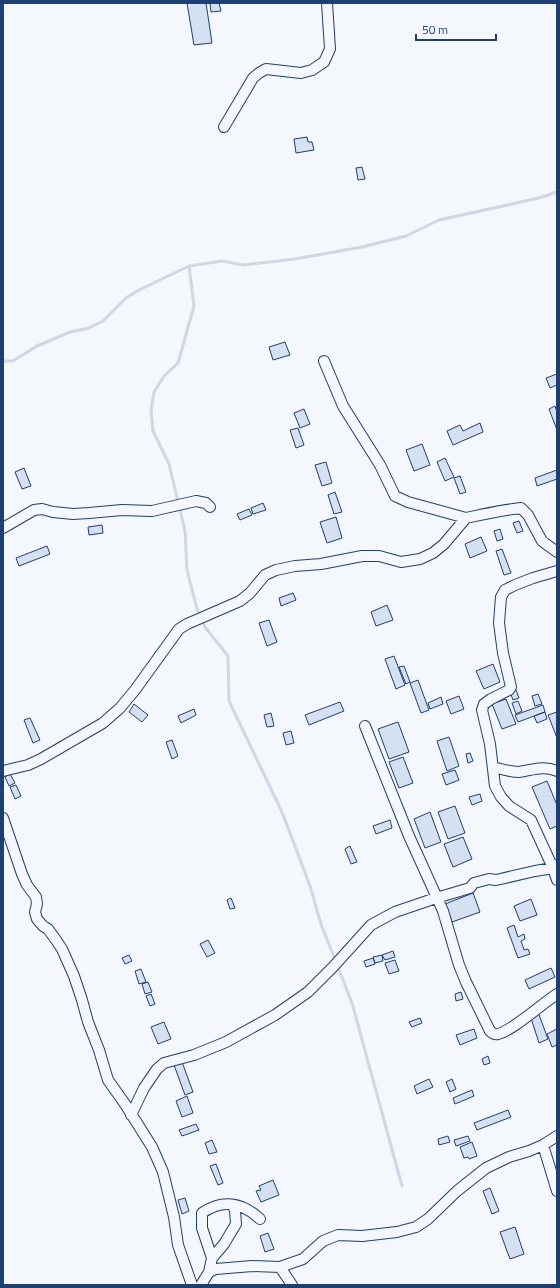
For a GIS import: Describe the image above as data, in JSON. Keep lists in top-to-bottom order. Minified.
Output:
{"scale_bar":"50 m"}
